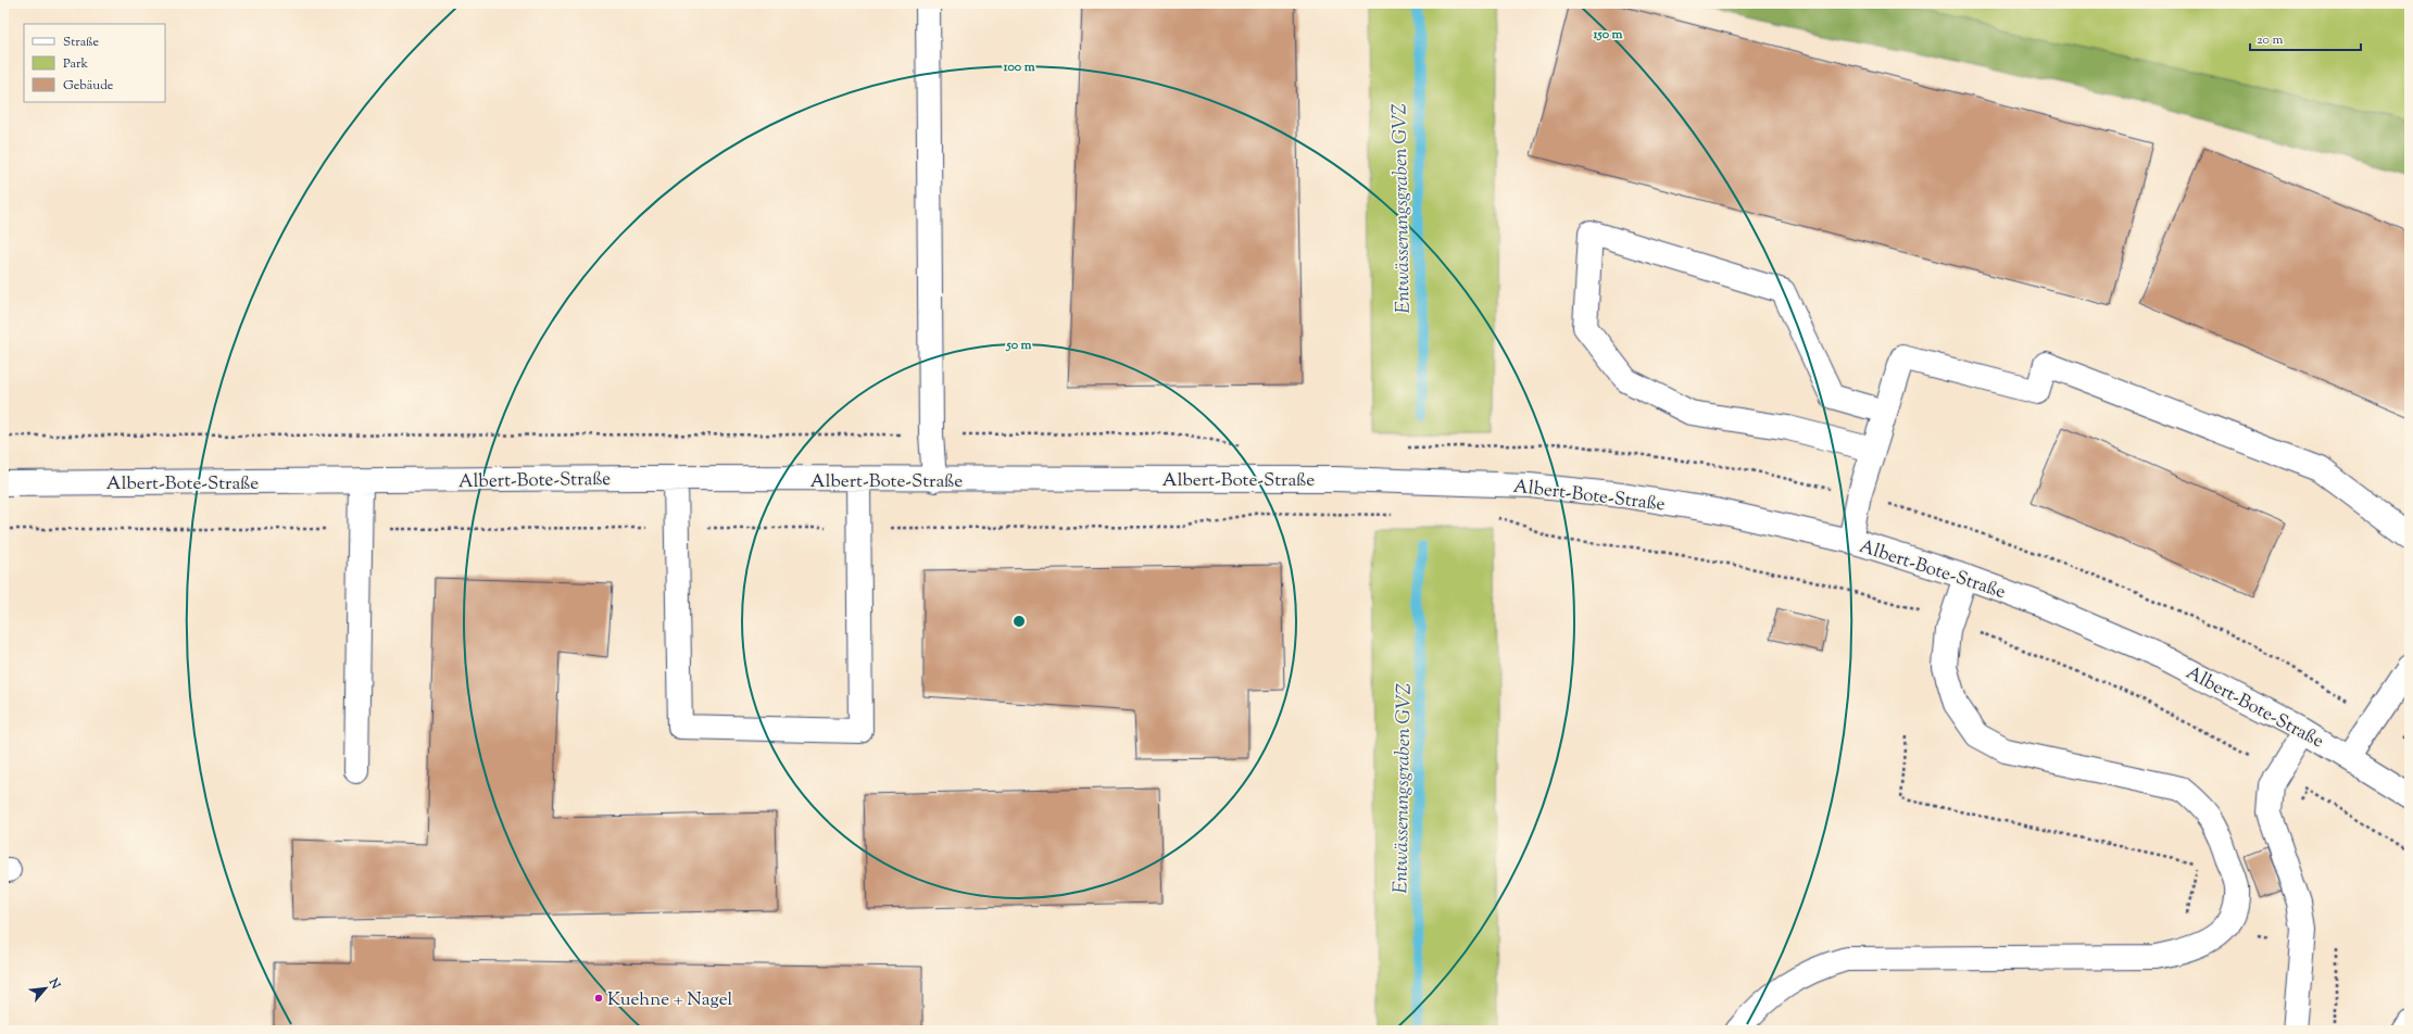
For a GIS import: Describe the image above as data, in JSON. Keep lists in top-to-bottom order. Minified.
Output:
{"streets":{"street":["Albert-Bote-Straße"]},"water":["Entwässerungsgraben GVZ"],"places":["Kuehne + Nagel"],"legend":["Straße","Park","Gebäude"],"scale_bar":"20 m","north":"top right","rings":["150 m","100 m","50 m"]}
